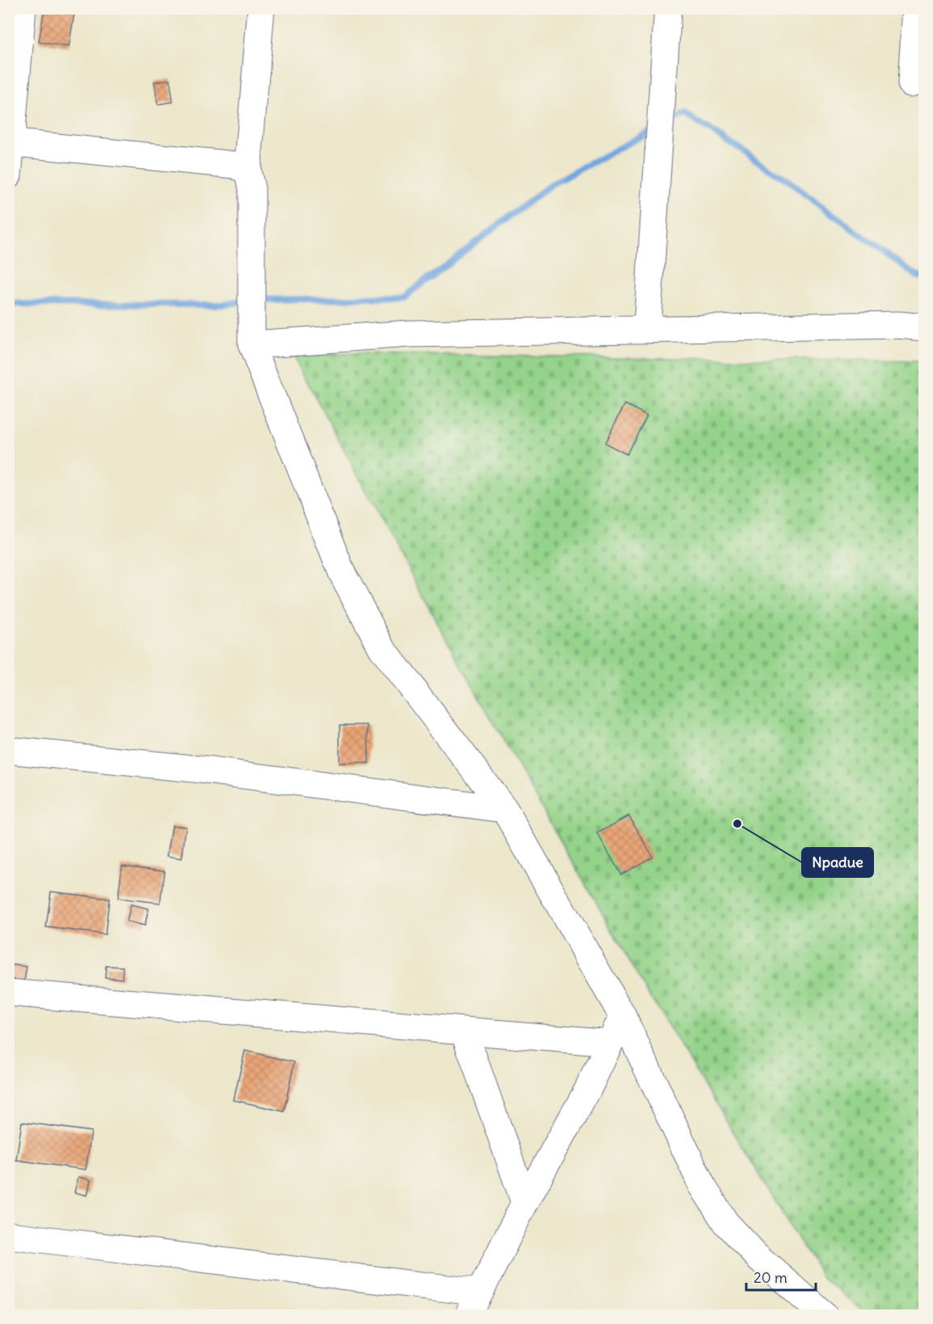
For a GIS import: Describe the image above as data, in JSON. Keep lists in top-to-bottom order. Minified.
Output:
{"places":["Npadue"],"scale_bar":"20 m"}
